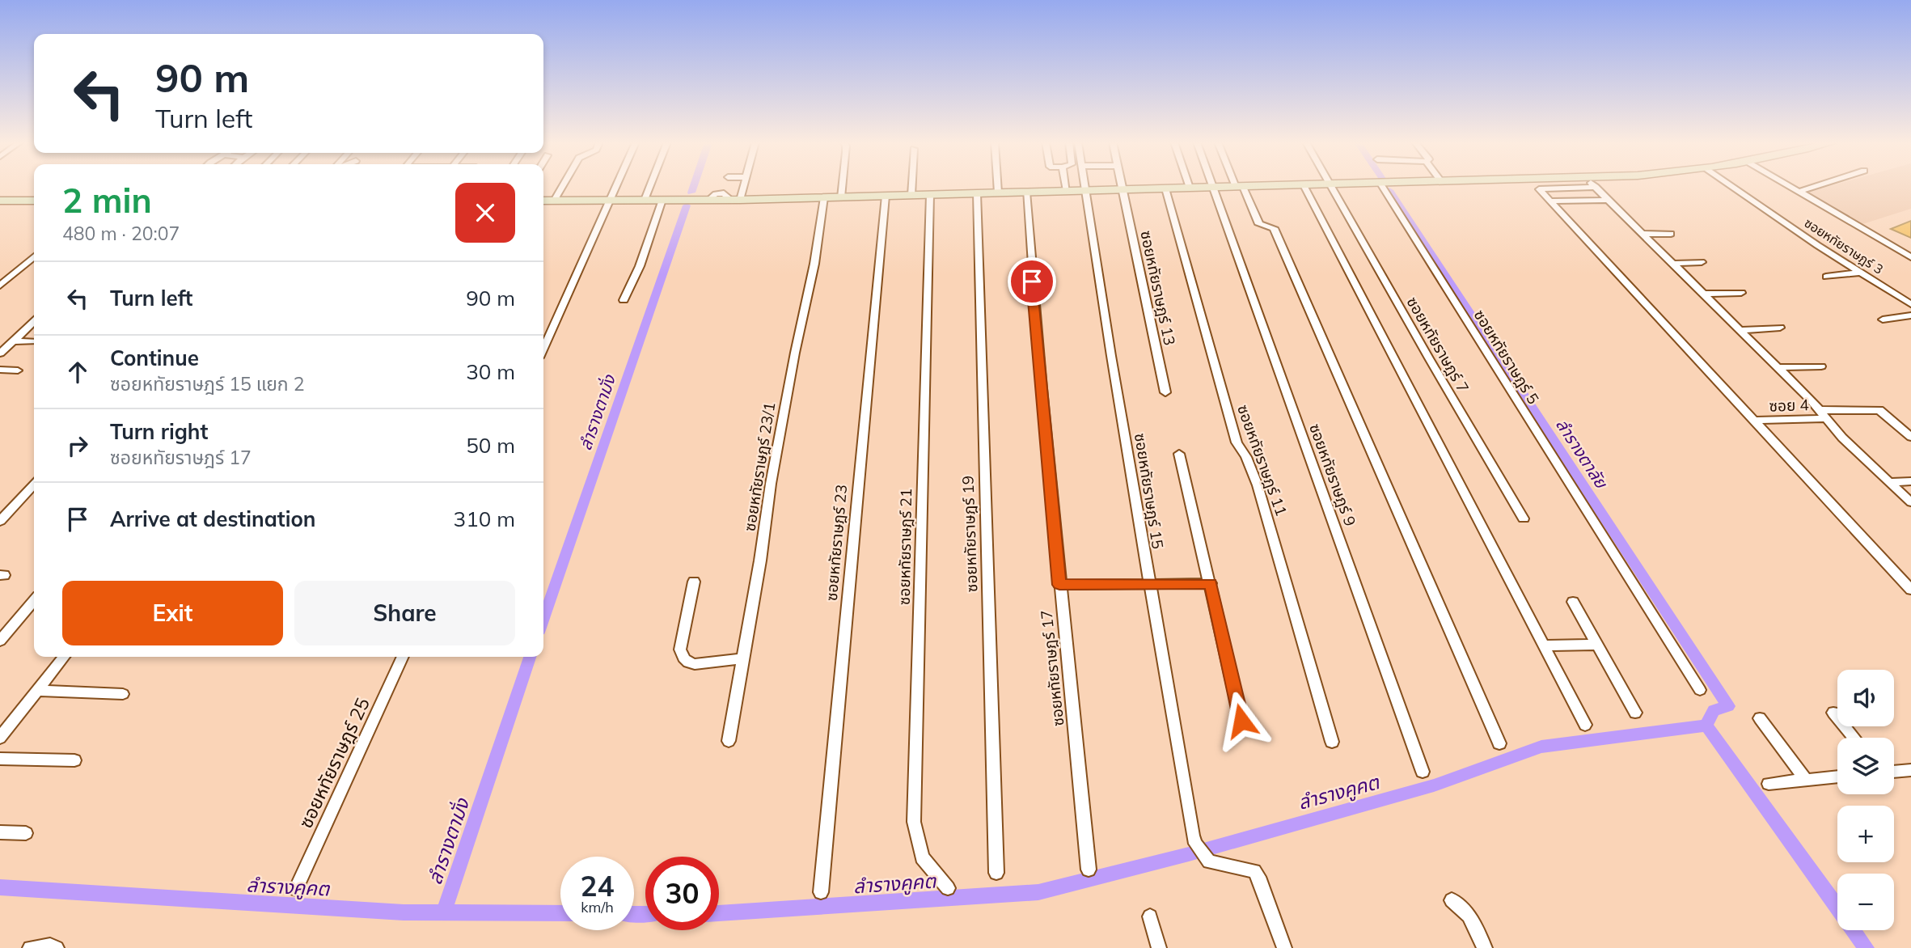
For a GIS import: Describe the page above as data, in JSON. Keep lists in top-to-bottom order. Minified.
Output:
{"streets":{"street":["ซอยหทัยราษฎร์ 3","ซอยหทัยราษฎร์ 13","ซอยหทัยราษฎร์ 7","ซอยหทัยราษฎร์ 5","ซอย 4","ซอยหทัยราษฎร์ 11","ซอยหทัยราษฎร์ 23/1","ซอยหทัยราษฎร์ 9","ซอยหทัยราษฎร์ 15","ซอยหทัยราษฎร์ 19","ซอยหทัยราษฎร์ 23","ซอยหทัยราษฎร์ 21","ซอยหทัยราษฎร์ 17","ซอยหทัยราษฎร์ 25"]},"water":["ลำรางตามั่ง","ลำรางตาลัย","ลำรางคูคต"],"page":{"turn":["90 m","Turn left"],"heading":["2 min","480 m · 20:07"],"list":[{"name":"Turn left","value":"90 m"},{"name":"Continue","note":"ซอยหทัยราษฎร์ 15 แยก 2","value":"30 m"},{"name":"Turn right","note":"ซอยหทัยราษฎร์ 17","value":"50 m"},{"name":"Arrive at destination","value":"310 m"}],"buttons":["Exit","Share"],"map_buttons":["+","−"],"speed":"24 km/h","limit":"30"}}
